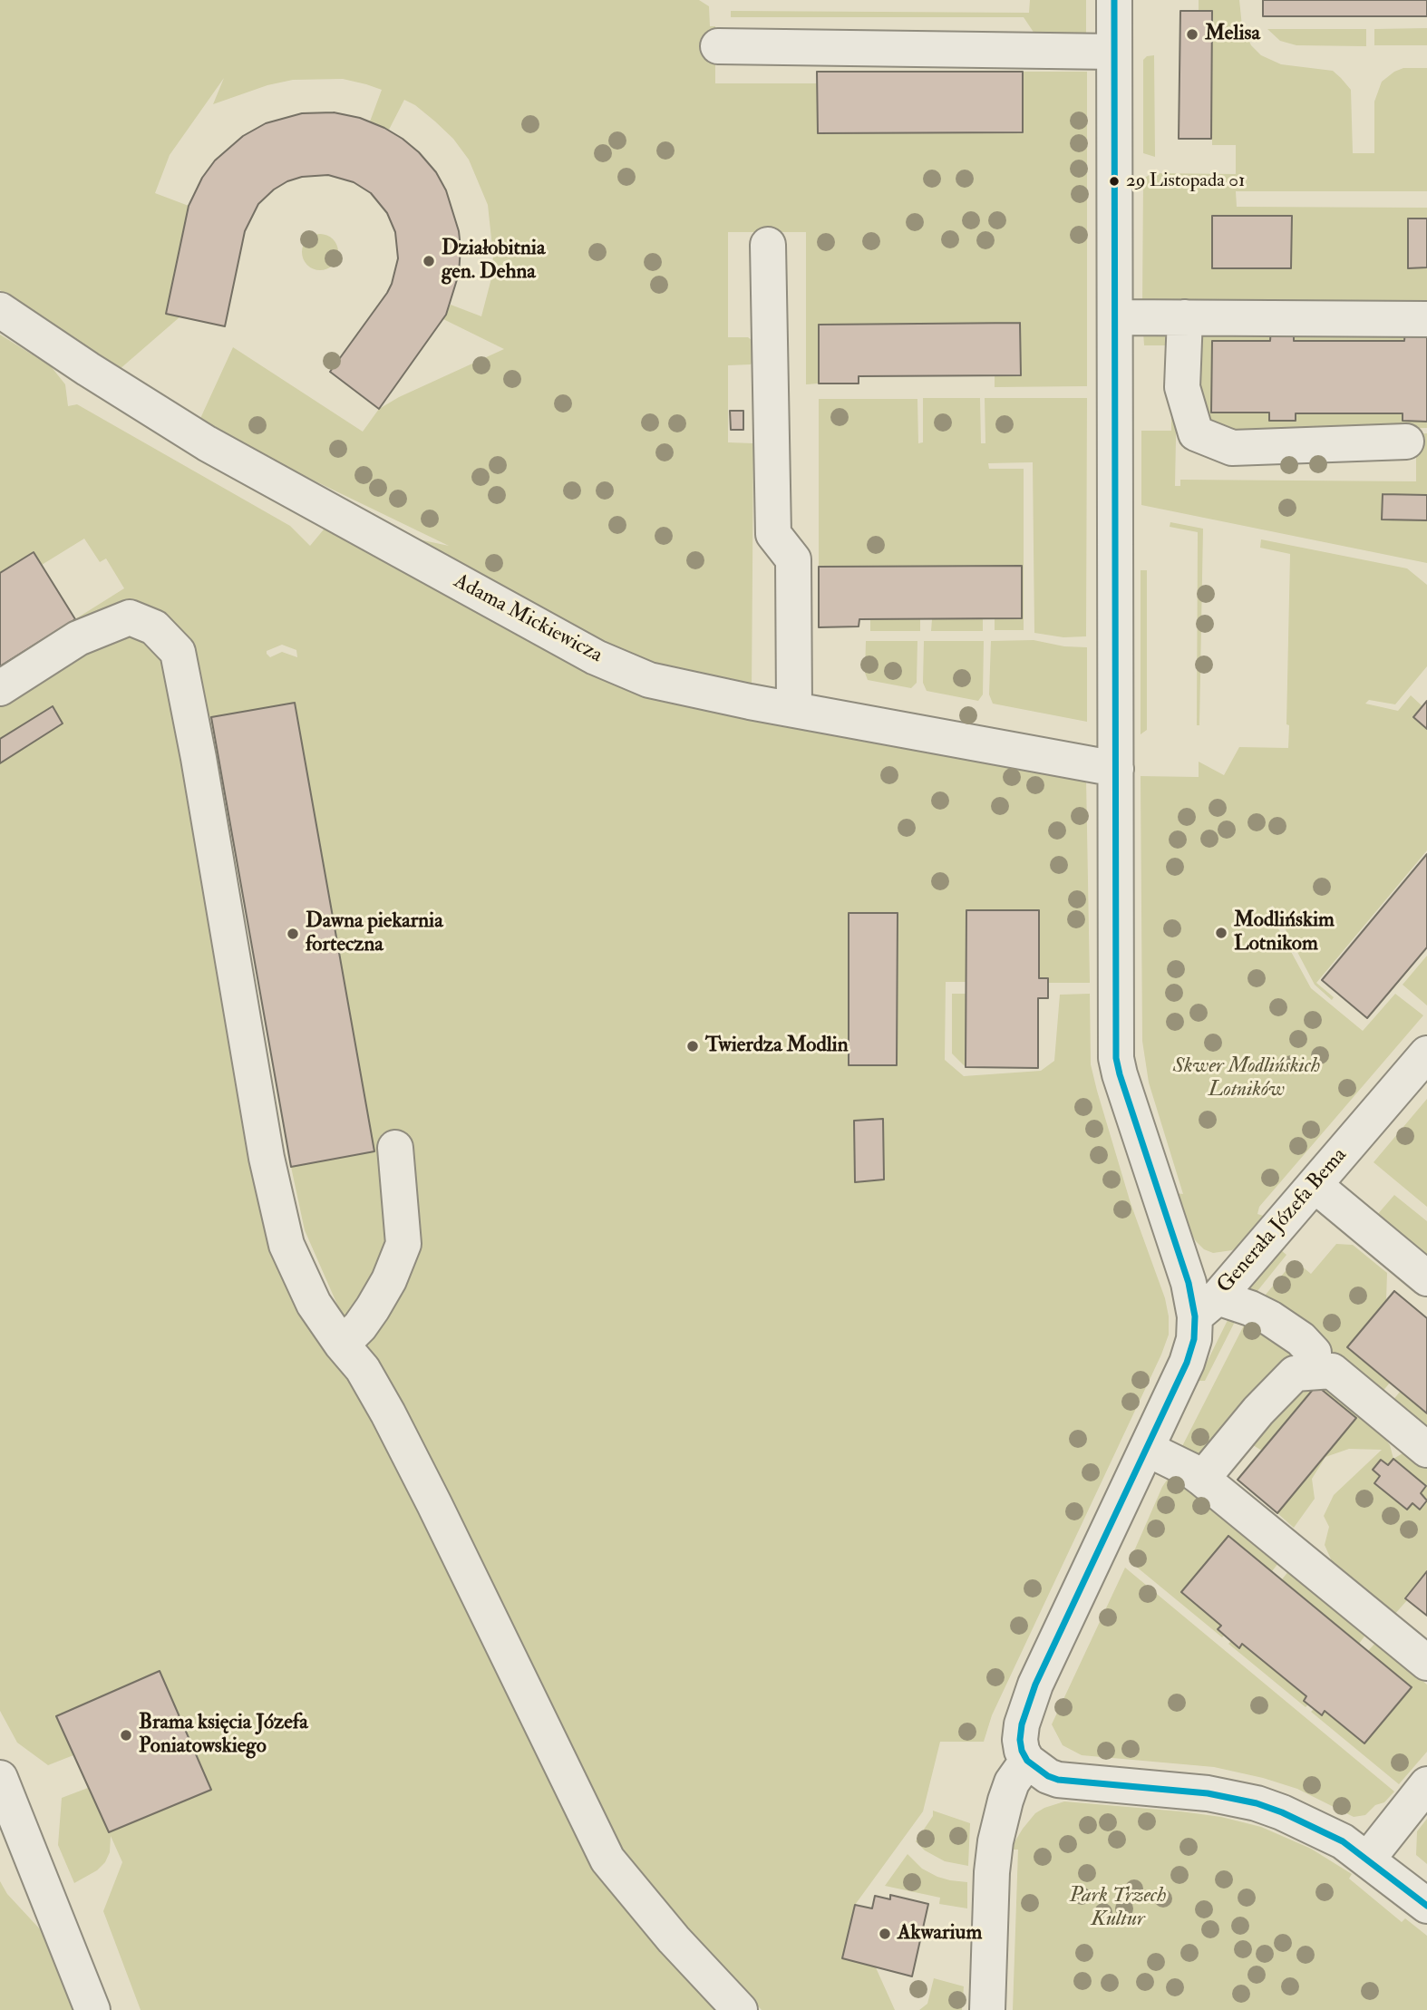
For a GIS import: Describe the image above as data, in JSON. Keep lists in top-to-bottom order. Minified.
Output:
{"streets":{"street":["Adama Mickiewicza","Generała Józefa Bema"]},"parks":["Skwer Modlińskich Lotników","Park Trzech Kultur"],"places":["Melisa","29 Listopada 01","Działobitnia gen. Dehna","Modlińskim Lotnikom","Dawna piekarnia forteczna","Twierdza Modlin","Brama księcia Józefa Poniatowskiego","Akwarium"]}
